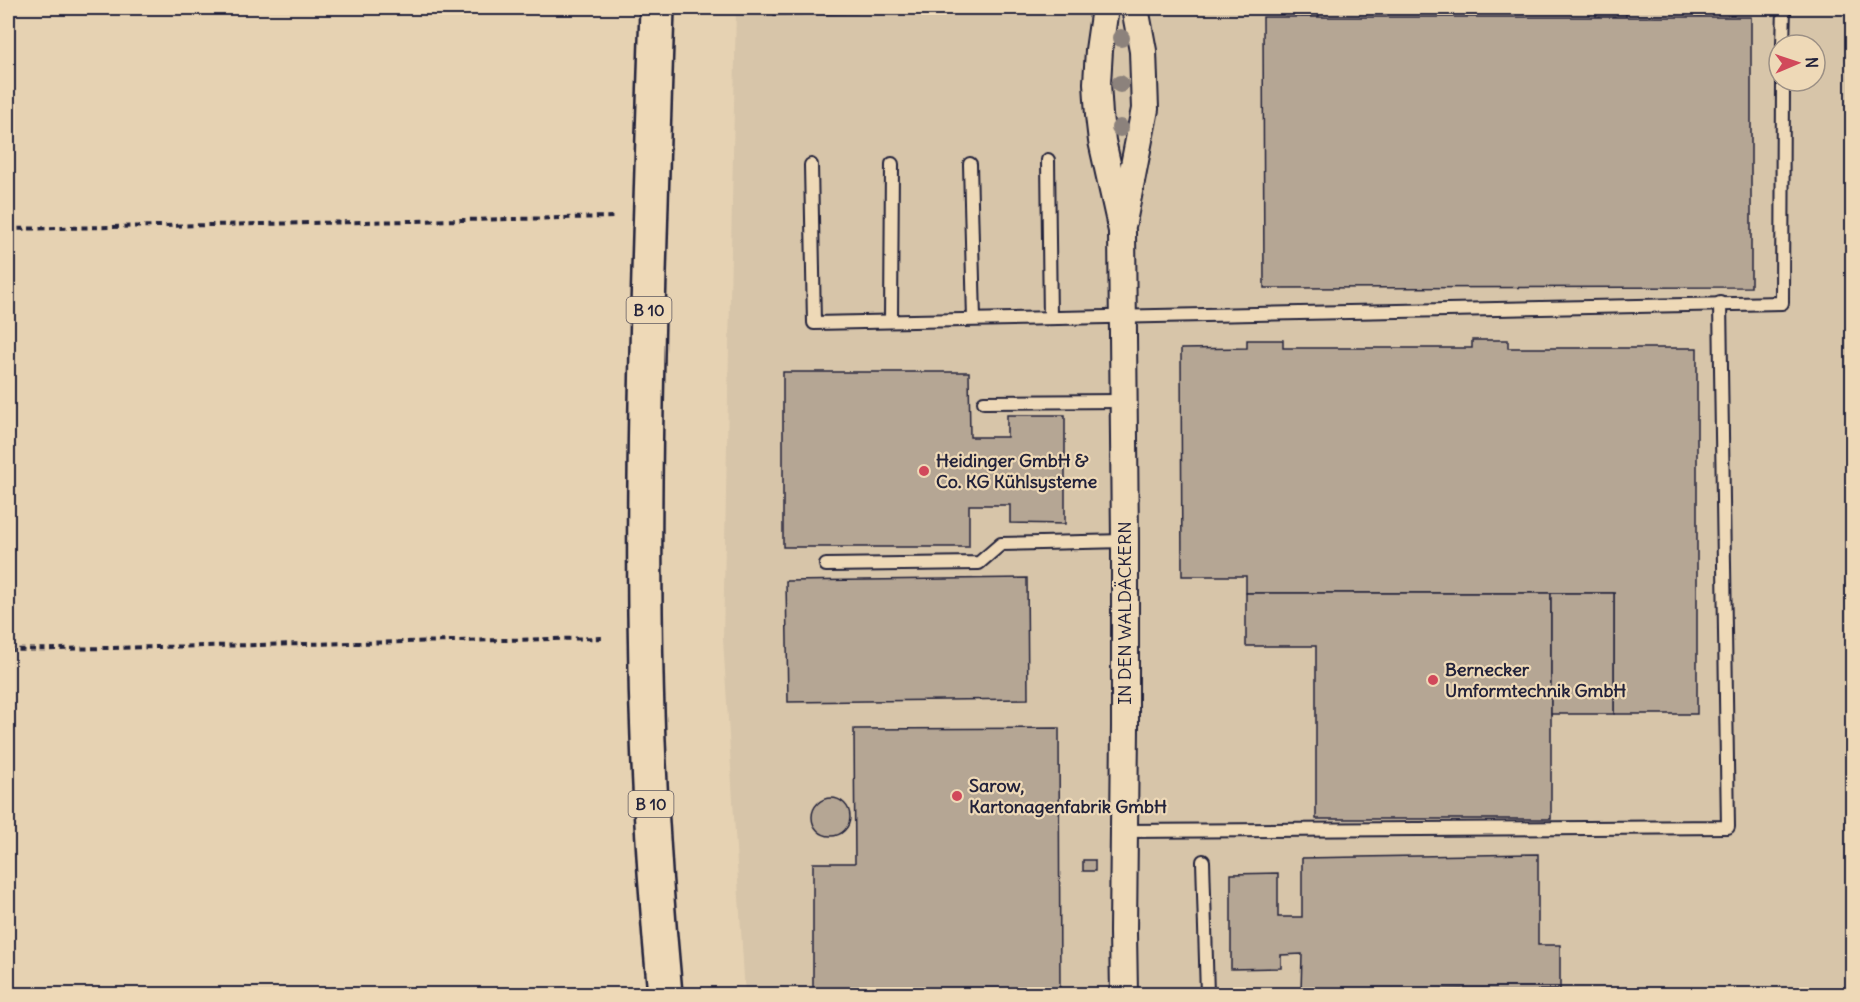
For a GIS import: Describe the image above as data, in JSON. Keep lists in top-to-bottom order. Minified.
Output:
{"streets":{"main road":["B 10"],"street":["IN DEN WALDÄCKERN"]},"places":["Heidinger GmbH & Co. KG Kühlsysteme","Bernecker Umformtechnik GmbH","Sarow, Kartonagenfabrik GmbH"],"north":"right"}
